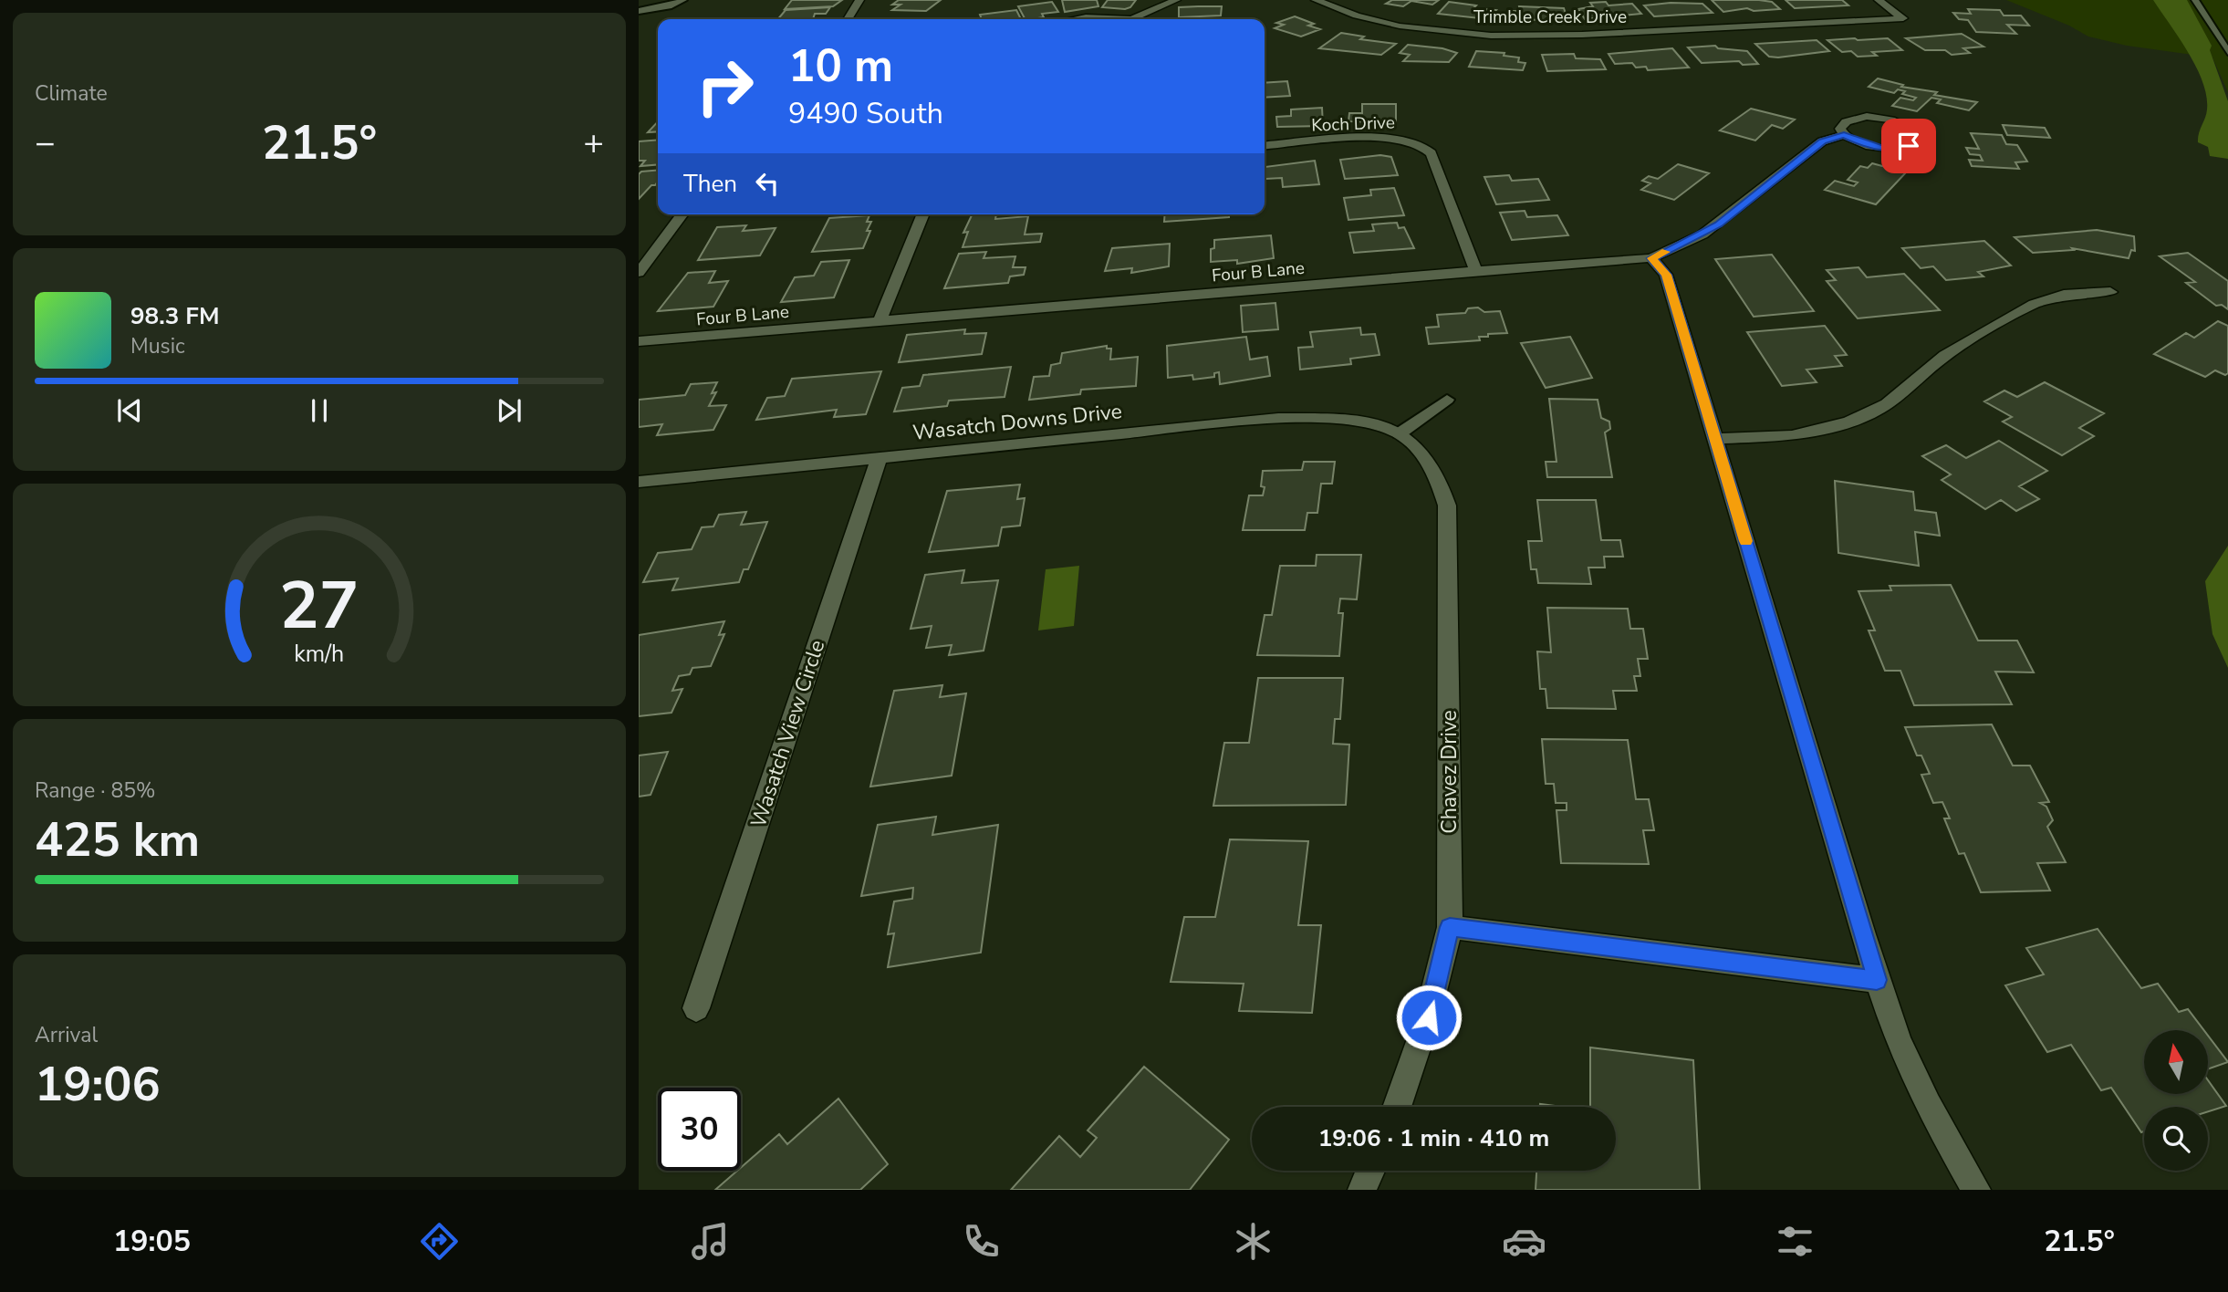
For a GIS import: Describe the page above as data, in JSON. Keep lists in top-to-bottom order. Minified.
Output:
{"streets":{"street":["Trimble Creek Drive","Koch Drive","Four B Lane","Wasatch Downs Drive","Wasatch View Circle","Chavez Drive"]},"crossings":[["Koch Drive","Four B Lane"],["Wasatch Downs Drive","Wasatch View Circle"],["Wasatch Downs Drive","Chavez Drive"]],"north":"top","page":{"tile":["Climate",["Range · 85%","425 km"],["Arrival","19:06"]],"turn":["10 m","9490 South"],"heat":["−","21.5°","+"],"then":"Then","song":["98.3 FM","Music"],"limit":"30","trip":"19:06 · 1 min · 410 m","tabs":["19:05","21.5°"],"gauge":["27","km/h"]}}
